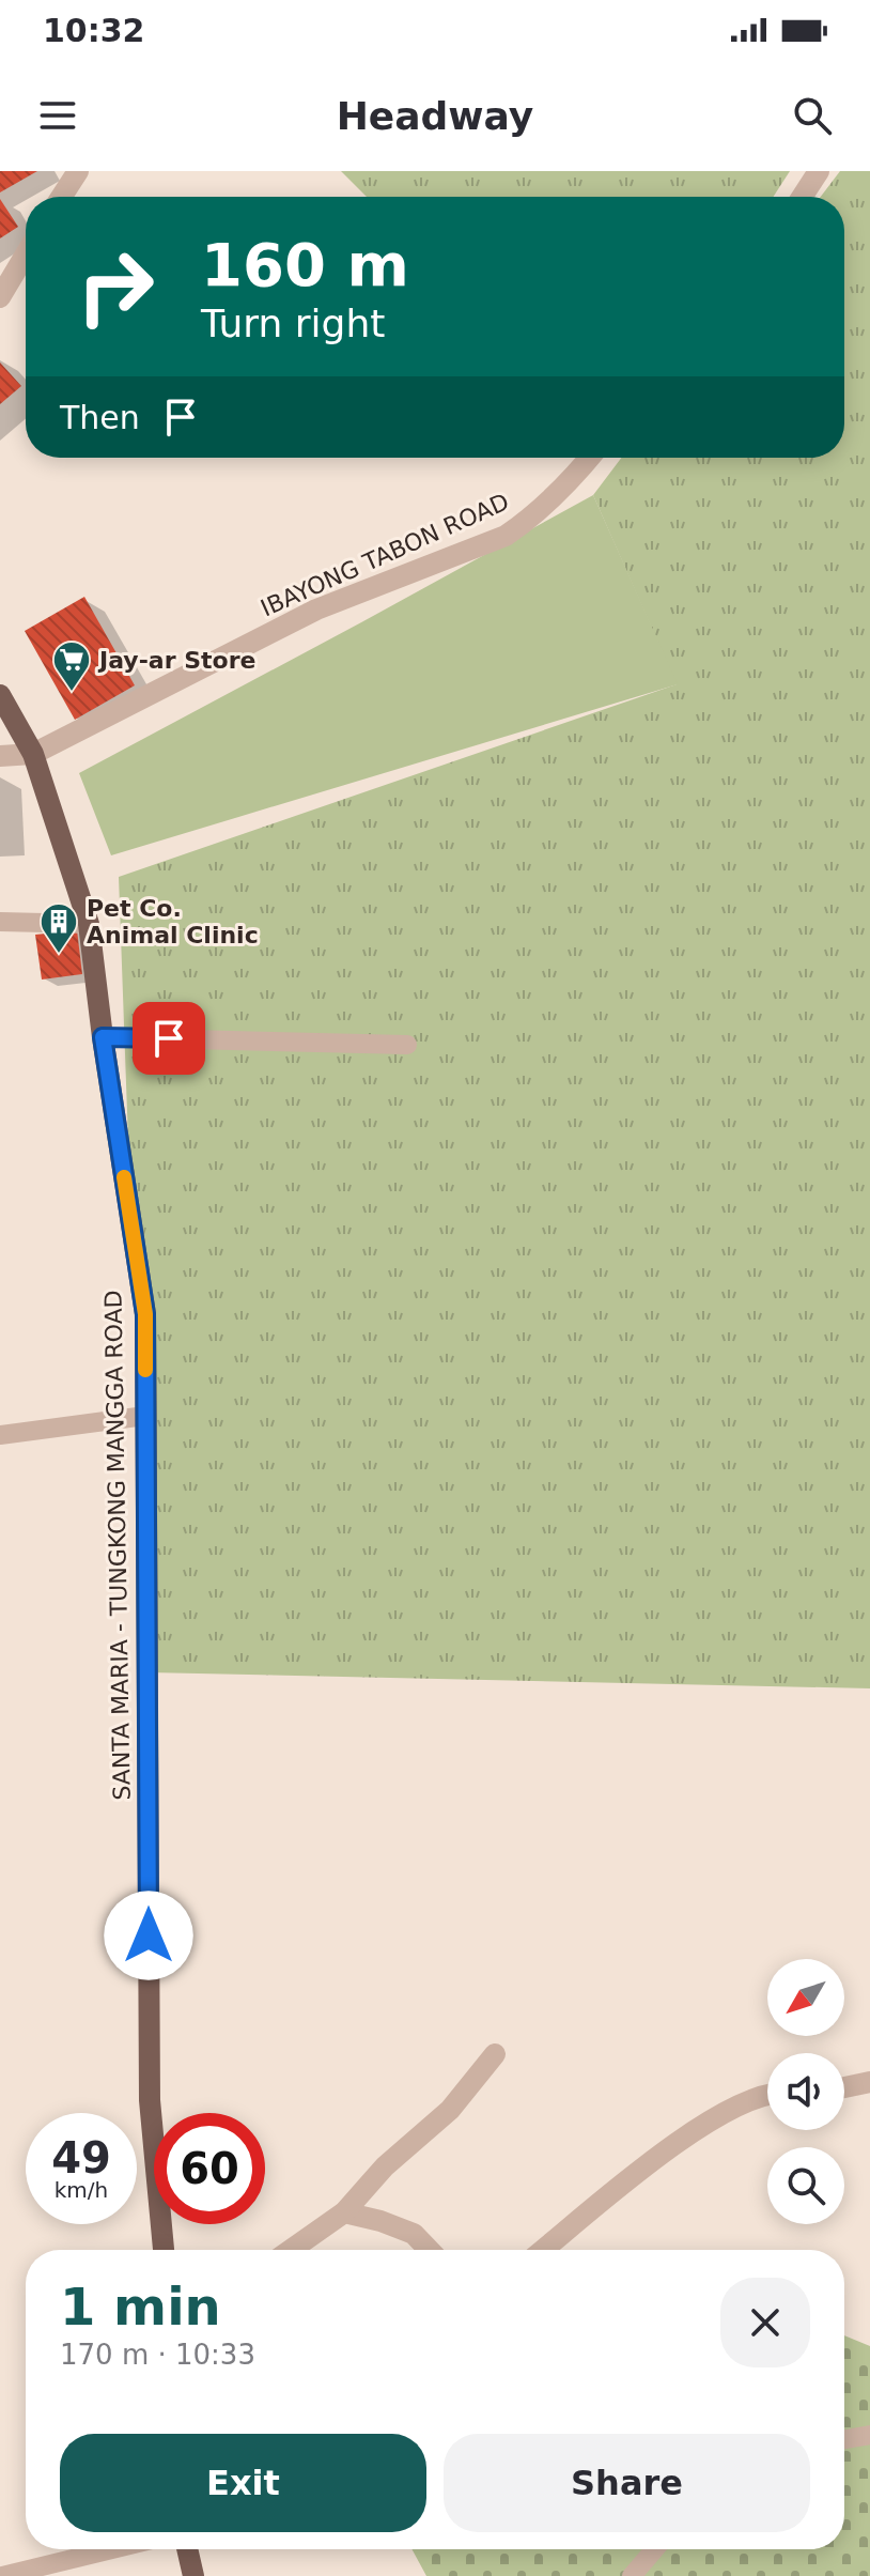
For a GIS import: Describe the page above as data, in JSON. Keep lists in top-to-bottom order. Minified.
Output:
{"streets":{"main road":["SANTA MARIA - TUNGKONG MANGGA ROAD"],"street":["IBAYONG TABON ROAD"]},"crossings":[["IBAYONG TABON ROAD","SANTA MARIA - TUNGKONG MANGGA ROAD"]],"places":{"supermarket":["Jay-ar Store"],"building":["Pet Co. Animal Clinic"]},"north":"bottom left","page":{"status":"10:32","header":"Headway","turn":["160 m","Turn right"],"then":"Then","speed":"49 km/h","limit":"60","heading":["1 min","170 m · 10:33"],"buttons":["Exit","Share"]}}
